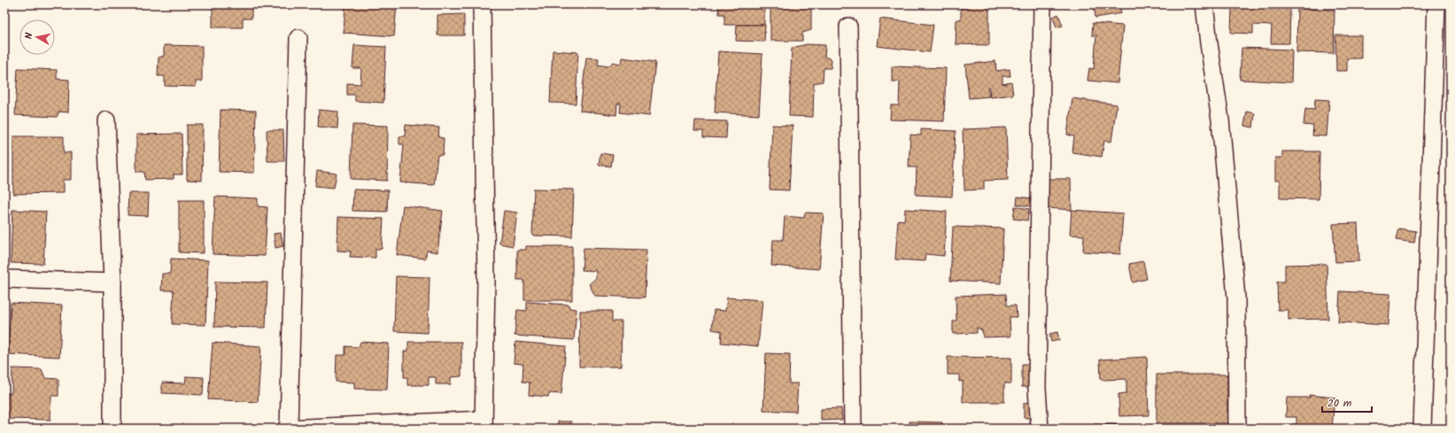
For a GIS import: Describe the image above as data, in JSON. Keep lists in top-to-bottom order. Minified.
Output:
{"scale_bar":"20 m","north":"left"}
